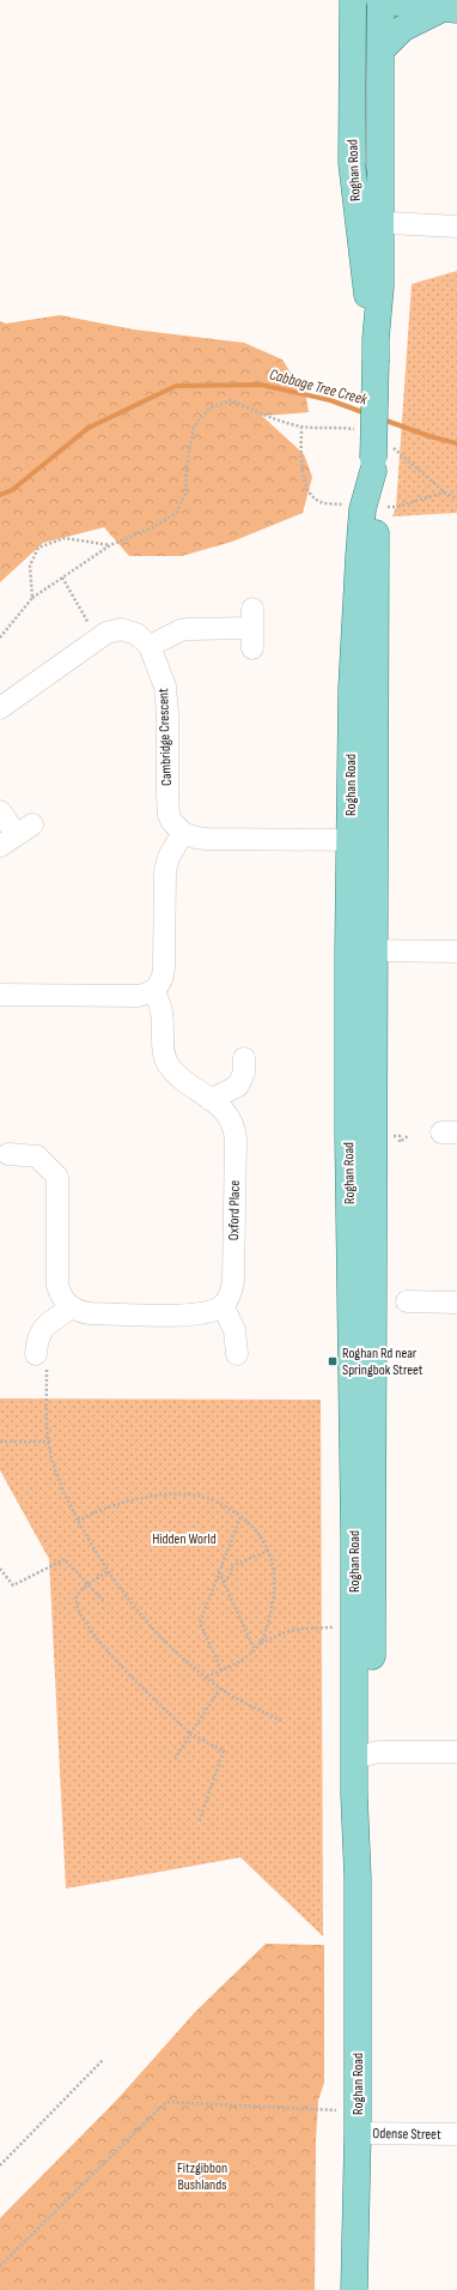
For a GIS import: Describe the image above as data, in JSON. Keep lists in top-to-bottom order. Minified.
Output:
{"streets":{"main road":["Roghan Road"],"street":["Cambridge Crescent","Oxford Place","Odense Street"]},"crossings":[["Roghan Road","Odense Street"]],"water":["Cabbage Tree Creek"],"parks":["Hidden World","Fitzgibbon Bushlands"],"places":{"transit":["Roghan Rd near Springbok Street"]}}
